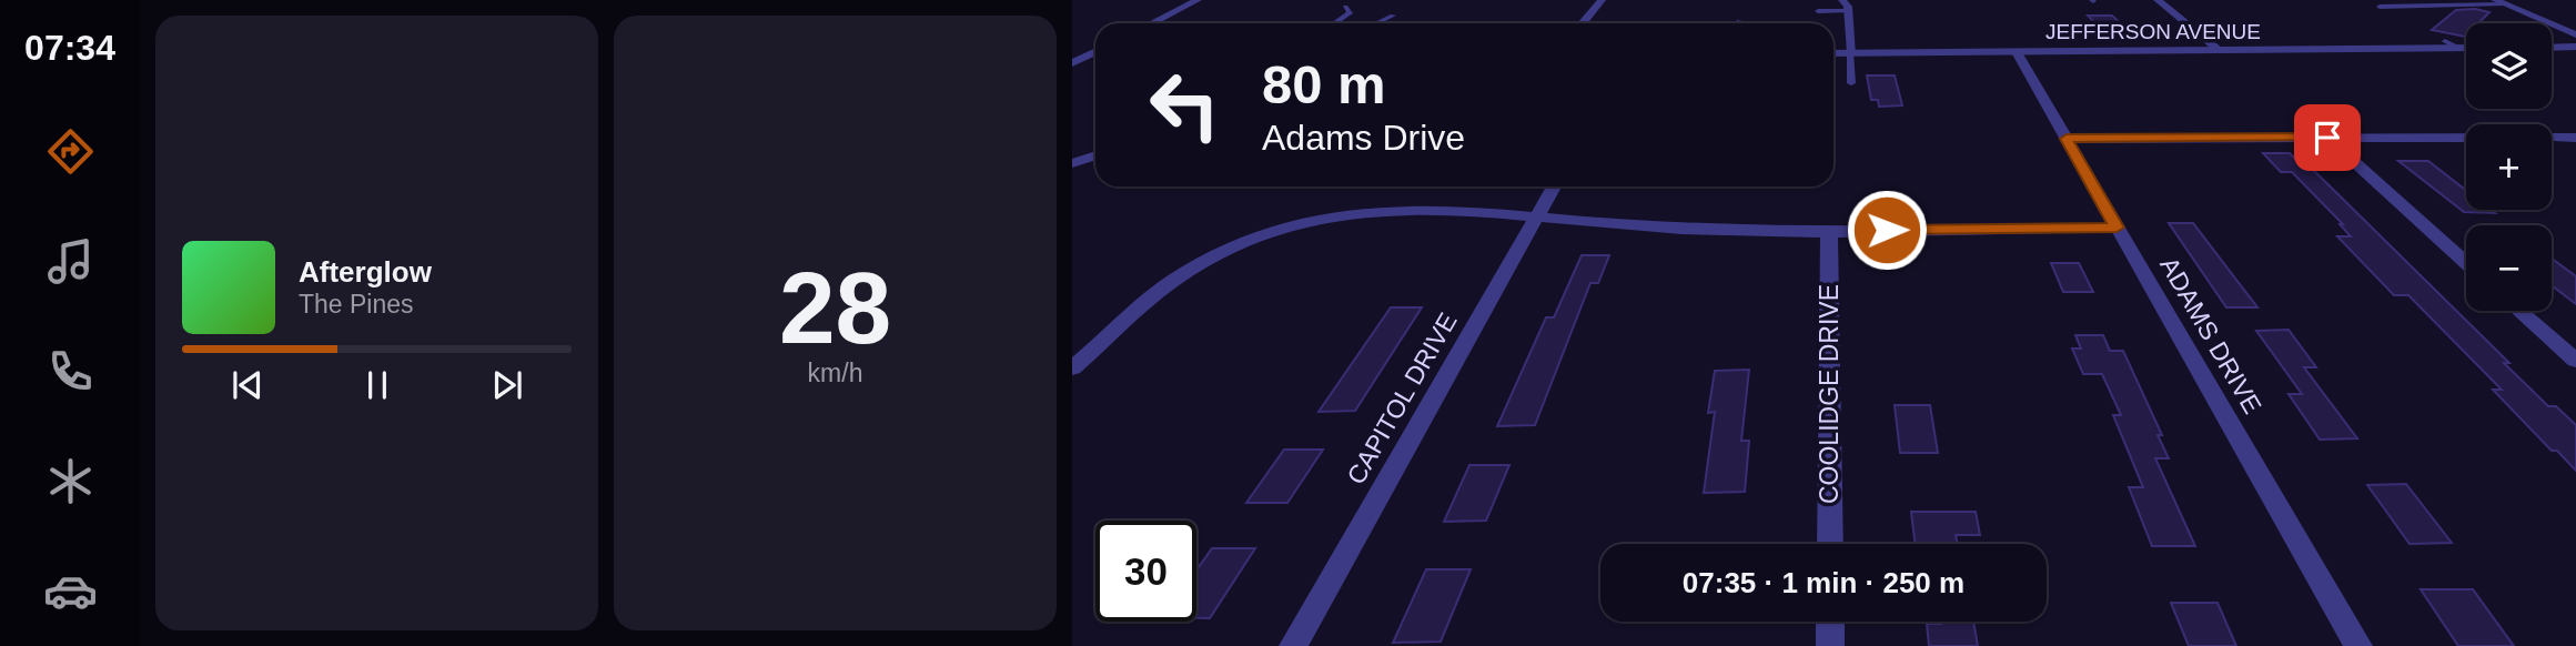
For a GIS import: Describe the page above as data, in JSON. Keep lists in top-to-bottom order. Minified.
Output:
{"streets":{"street":["JEFFERSON AVENUE","ADAMS DRIVE","COOLIDGE DRIVE","CAPITOL DRIVE"]},"crossings":[["JEFFERSON AVENUE","ADAMS DRIVE"]],"page":{"tabs":"07:34","tile":["28","km/h"],"map_buttons":["+","−"],"turn":["80 m","Adams Drive"],"song":["Afterglow","The Pines"],"limit":"30","trip":"07:35 · 1 min · 250 m"}}
